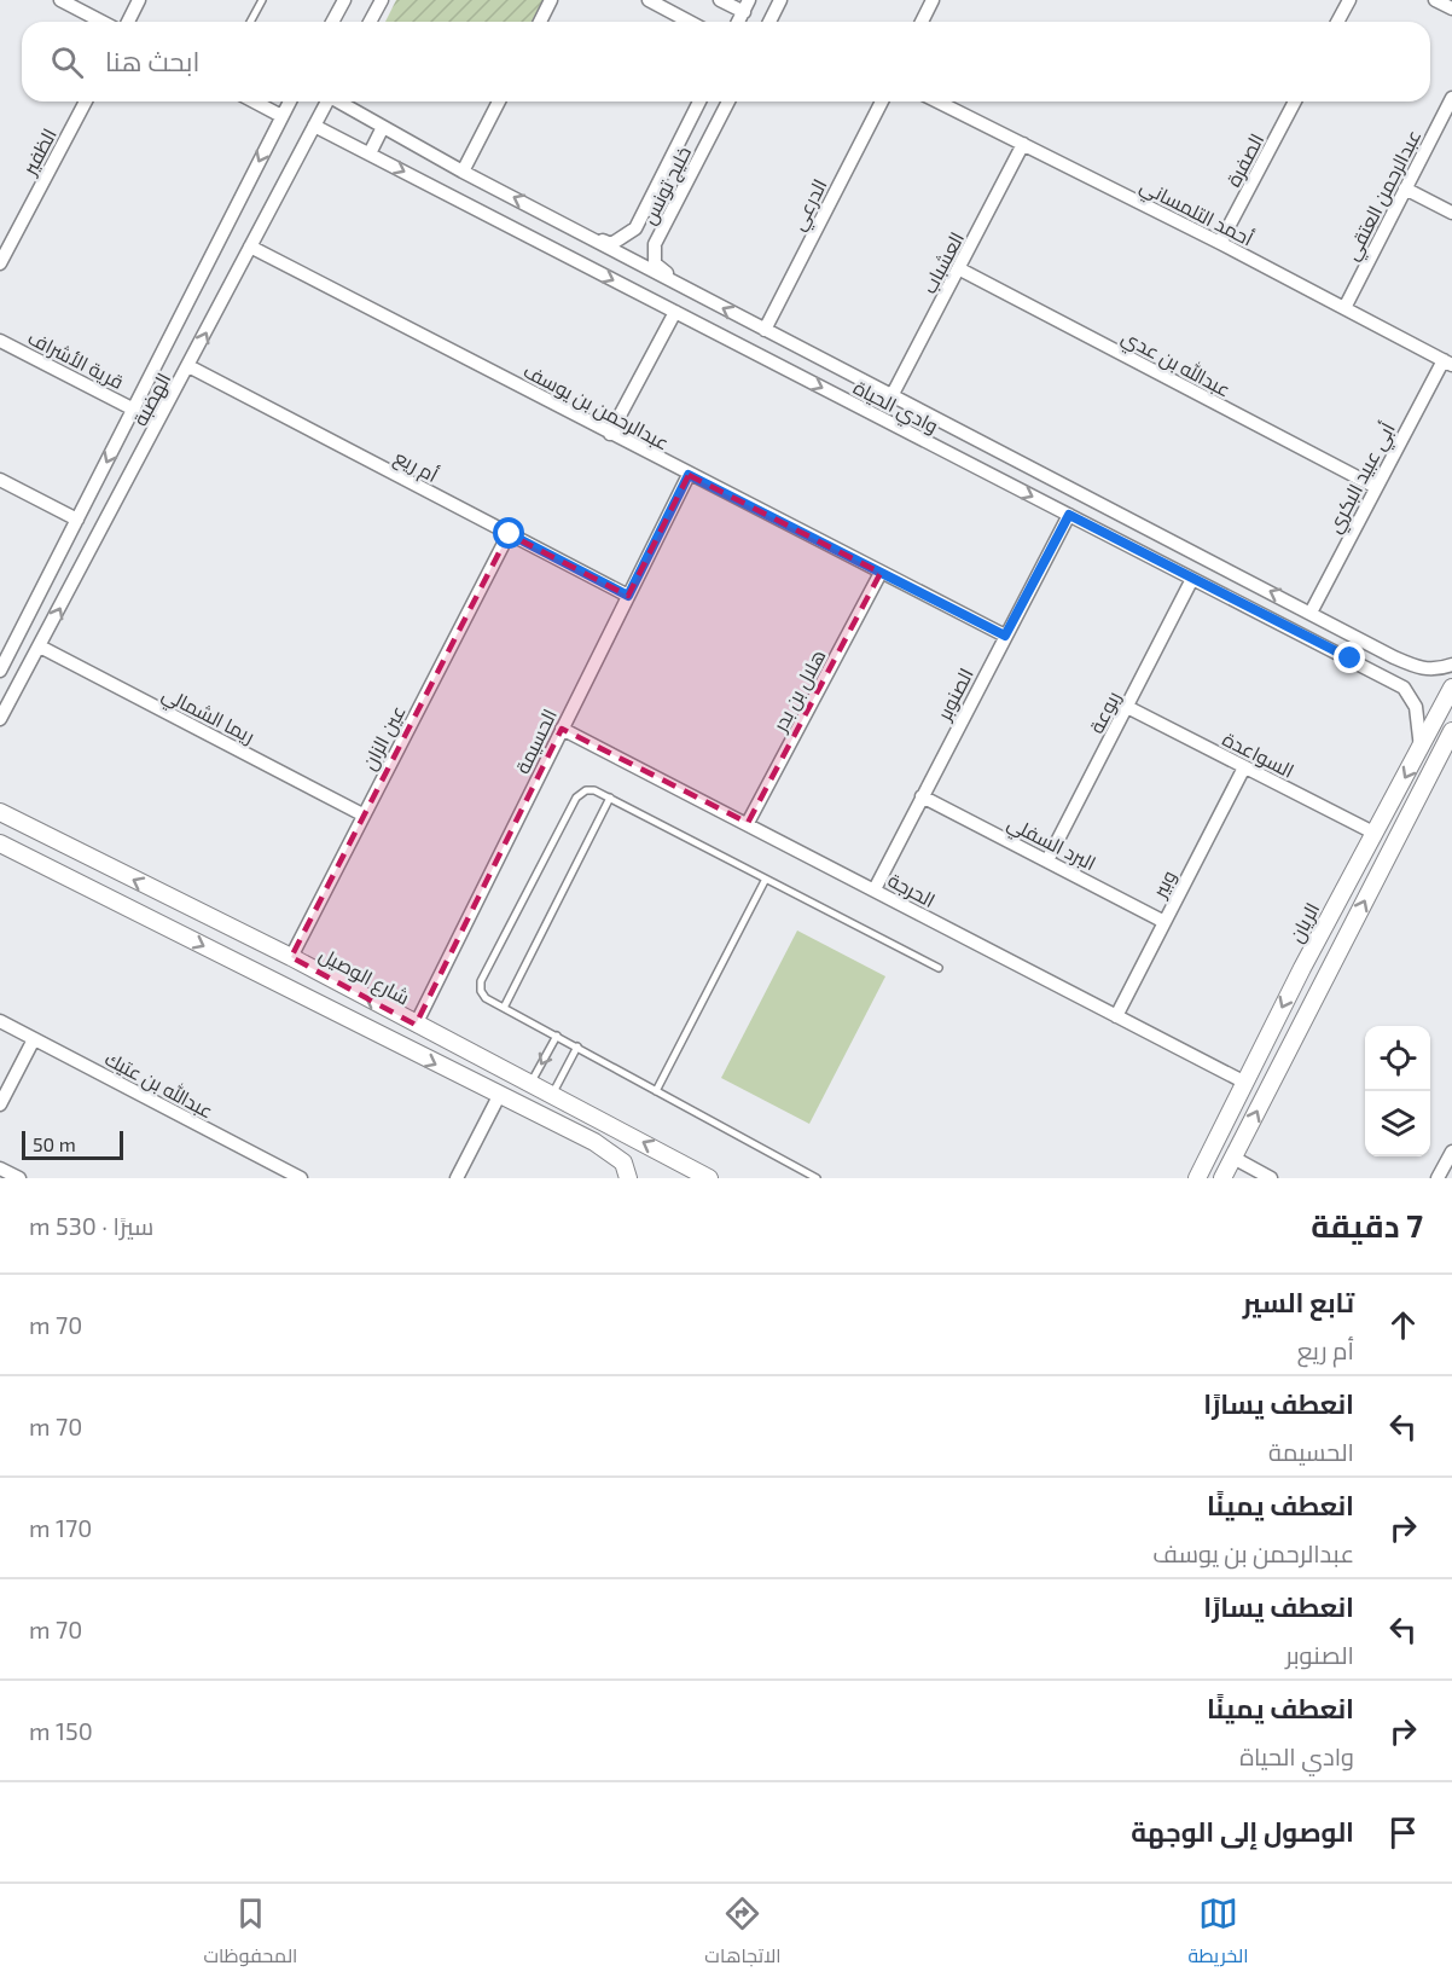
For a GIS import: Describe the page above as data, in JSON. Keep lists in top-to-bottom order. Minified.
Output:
{"streets":{"street":["الظفير","الصفرة","خليج تونس","عبدالرحمن العتقي","الدرعي","أحمد التلمساني","العشباب","قرية الأشراف","عبدالله بن عدي","الهضبة","عبدالرحمن بن يوسف","وادي الحياة","أم ريع","أبي عبيد البكري","هلال بن بدر","الصنوبر","ربوعة","ريما الشمالي","عين الزان","الحسيمة","السواعدة","البرد السفلي","وبير","الحرجة","الريان","شارع الوصيل","عبدالله بن عتيك"]},"crossings":[["الصفرة","أحمد التلمساني"],["خليج تونس","وادي الحياة"],["عبدالرحمن العتقي","أحمد التلمساني"],["الدرعي","وادي الحياة"],["أحمد التلمساني","العشباب"],["أحمد التلمساني","أبي عبيد البكري"],["العشباب","عبدالله بن عدي"],["العشباب","وادي الحياة"],["قرية الأشراف","الهضبة"],["عبدالله بن عدي","أبي عبيد البكري"],["الهضبة","عبدالرحمن بن يوسف"],["الهضبة","وادي الحياة"],["الهضبة","أم ريع"],["الهضبة","ريما الشمالي"],["عبدالرحمن بن يوسف","هلال بن بدر"],["عبدالرحمن بن يوسف","الصنوبر"],["عبدالرحمن بن يوسف","الحسيمة"],["وادي الحياة","أبي عبيد البكري"],["وادي الحياة","الصنوبر"],["وادي الحياة","ربوعة"],["وادي الحياة","الريان"],["أم ريع","عين الزان"],["أم ريع","الحسيمة"],["هلال بن بدر","الحرجة"],["الصنوبر","البرد السفلي"],["الصنوبر","الحرجة"],["ربوعة","السواعدة"],["ربوعة","البرد السفلي"],["ريما الشمالي","عين الزان"],["عين الزان","شارع الوصيل"],["الحسيمة","الحرجة"],["الحسيمة","شارع الوصيل"],["السواعدة","وبير"],["السواعدة","الريان"],["البرد السفلي","وبير"],["وبير","الحرجة"],["الحرجة","الريان"]],"scale_bar":"50 m","page":{"search":"ابحث هنا","scale":"50 m","heading":["7 دقيقة","سيرًا · 530 m"],"list":[["تابع السير","أم ريع","70 m"],["انعطف يسارًا","الحسيمة","70 m"],["انعطف يمينًا","عبدالرحمن بن يوسف","170 m"],["انعطف يسارًا","الصنوبر","70 m"],["انعطف يمينًا","وادي الحياة","150 m"],"الوصول إلى الوجهة"],"nav":["الخريطة","الاتجاهات","المحفوظات"]}}
